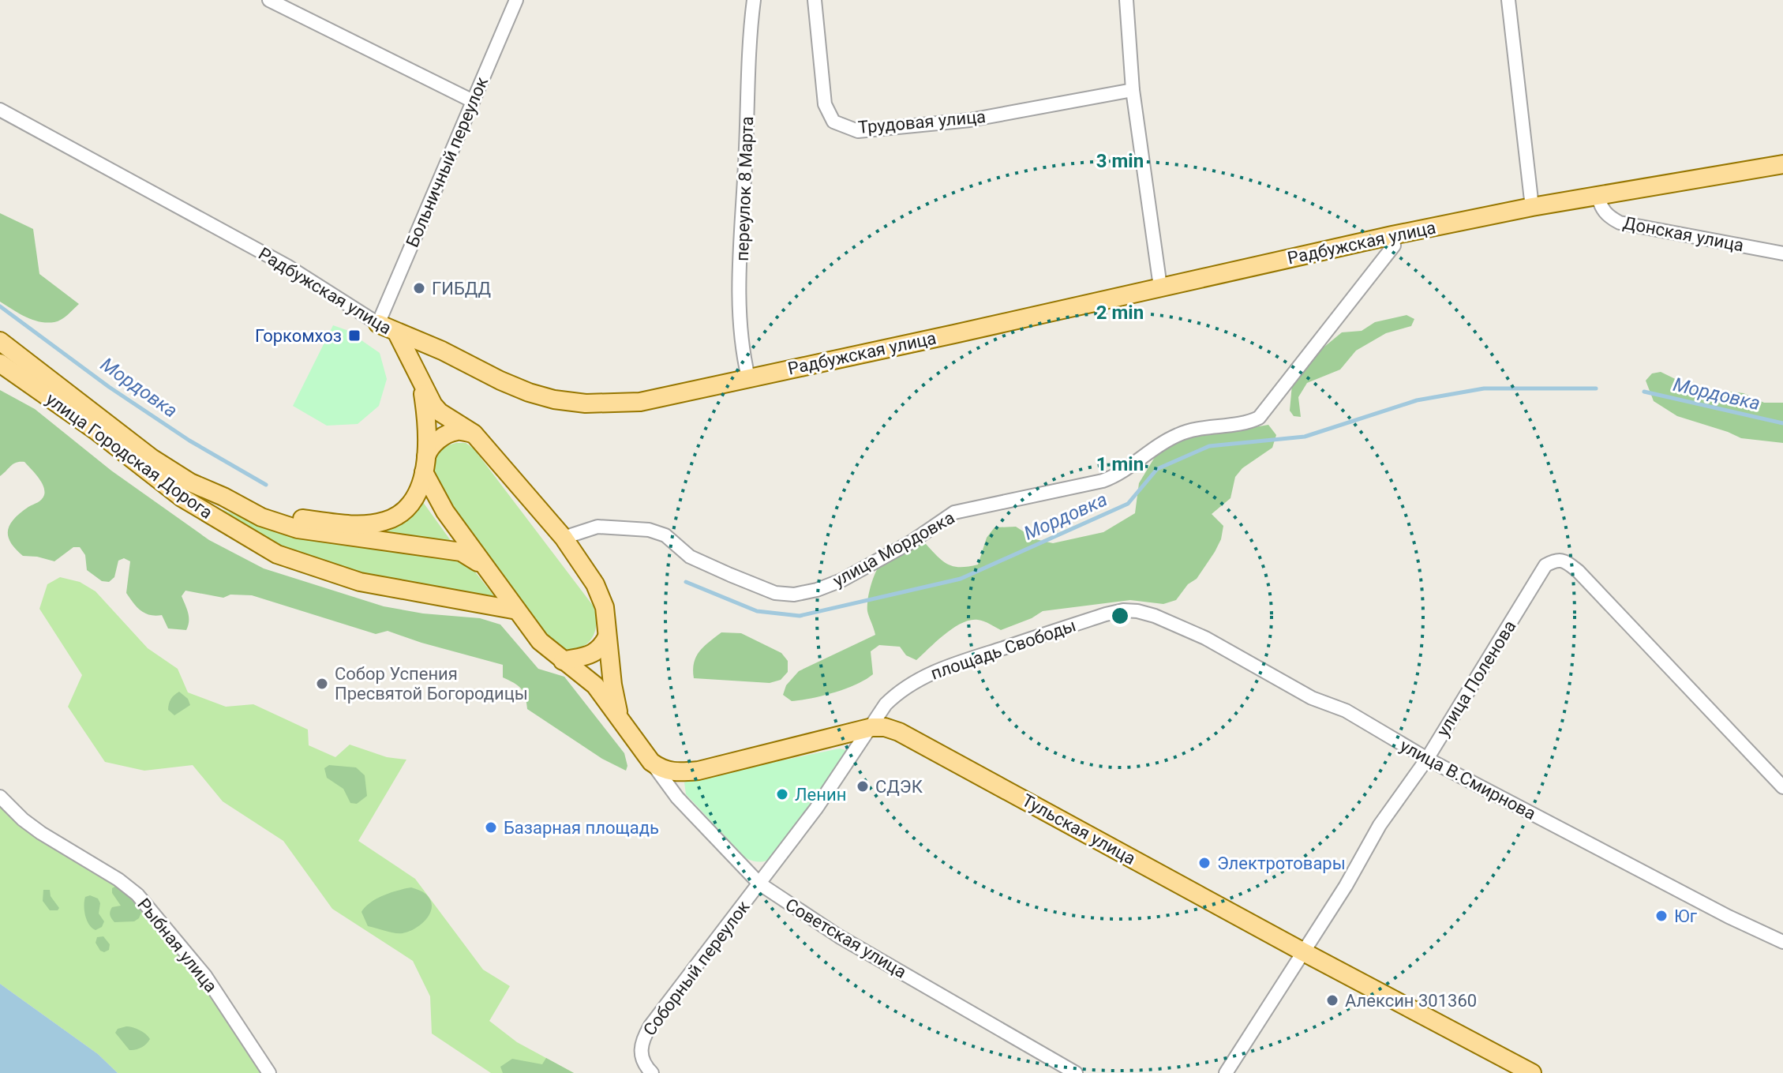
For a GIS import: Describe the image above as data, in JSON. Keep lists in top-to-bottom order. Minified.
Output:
{"streets":{"main road":["Радбужская улица","улица Городская Дорога","Тульская улица"],"street":["Трудовая улица","Больничный переулок","переулок 8 Марта","Донская улица","улица Мордовка","площадь Свободы","улица Поленова","улица В.Смирнова","Советская улица","Рыбная улица","Соборный переулок"]},"crossings":[["Больничный переулок","Радбужская улица"],["переулок 8 Марта","Радбужская улица"],["Донская улица","Радбужская улица"],["Радбужская улица","улица Городская Дорога"],["Радбужская улица","улица Мордовка"],["улица Городская Дорога","улица Мордовка"],["площадь Свободы","улица В.Смирнова"],["площадь Свободы","Тульская улица"],["площадь Свободы","Советская улица"],["площадь Свободы","Соборный переулок"],["улица Поленова","улица В.Смирнова"],["улица Поленова","Тульская улица"],["Тульская улица","Советская улица"],["Советская улица","Соборный переулок"]],"water":["Мордовка"],"places":{"other":["ГИБДД","Собор Успения Пресвятой Богородицы","СДЭК","Ленин","Базарная площадь","Электротовары","Юг","Алексин 301360"],"transit":["Горкомхоз"]},"rings":["3 min","2 min","1 min"]}
